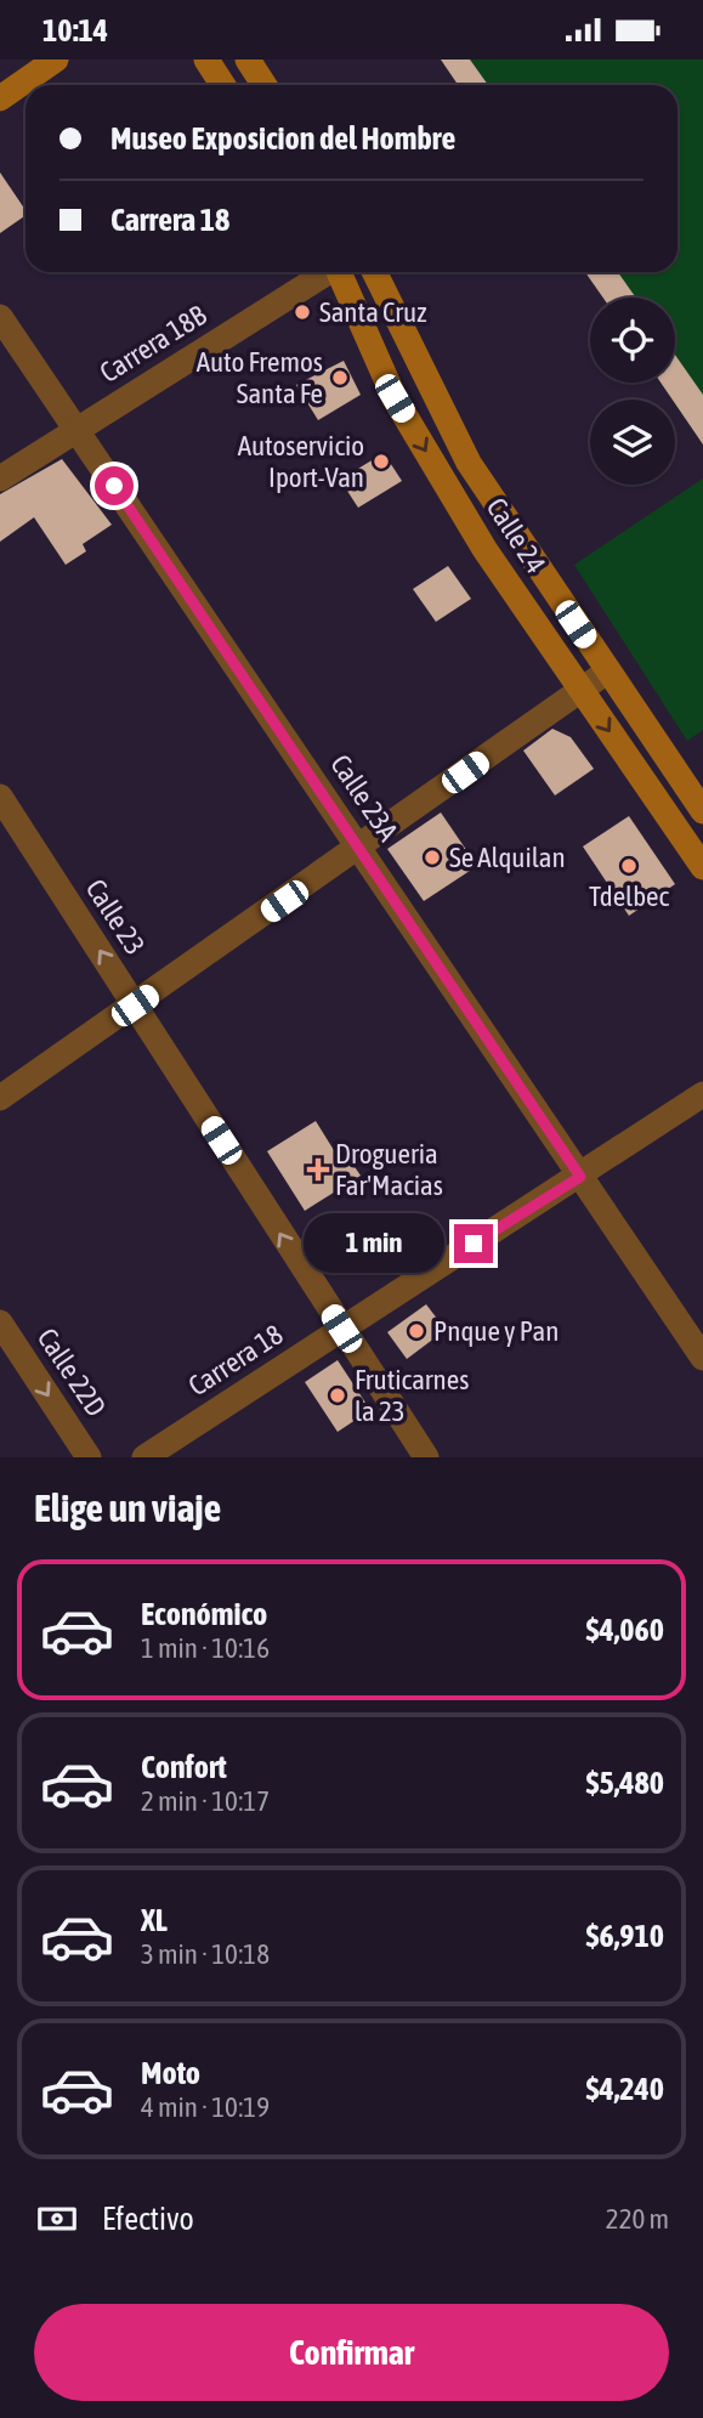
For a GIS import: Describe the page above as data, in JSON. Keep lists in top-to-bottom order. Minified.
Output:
{"streets":{"street":["Carrera 18B","Calle 24","Calle 23A","Calle 23","Carrera 18","Calle 22D"]},"crossings":[["Carrera 18B","Calle 23A"],["Calle 23A","Carrera 18"],["Calle 23","Carrera 18"]],"one_way":["Calle 23","Calle 22D"],"places":{"other":["Santa Cruz","Auto Fremos Santa Fe","Autoservicio Iport-Van","Se Alquilan","Tdelbec","Pnque y Pan","Fruticarnes la 23"],"health":["Drogueria Far'Macias"]},"page":{"status":"10:14","banner":["Museo Exposicion del Hombre","Carrera 18"],"bubble":"1 min","heading":"Elige un viaje","list":[{"name":"Económico","note":"1 min · 10:16","value":"$4,060"},{"name":"Confort","note":"2 min · 10:17","value":"$5,480"},{"name":"XL","note":"3 min · 10:18","value":"$6,910"},{"name":"Moto","note":"4 min · 10:19","value":"$4,240"}],"pay":["Efectivo","220 m"],"buttons":"Confirmar"}}
